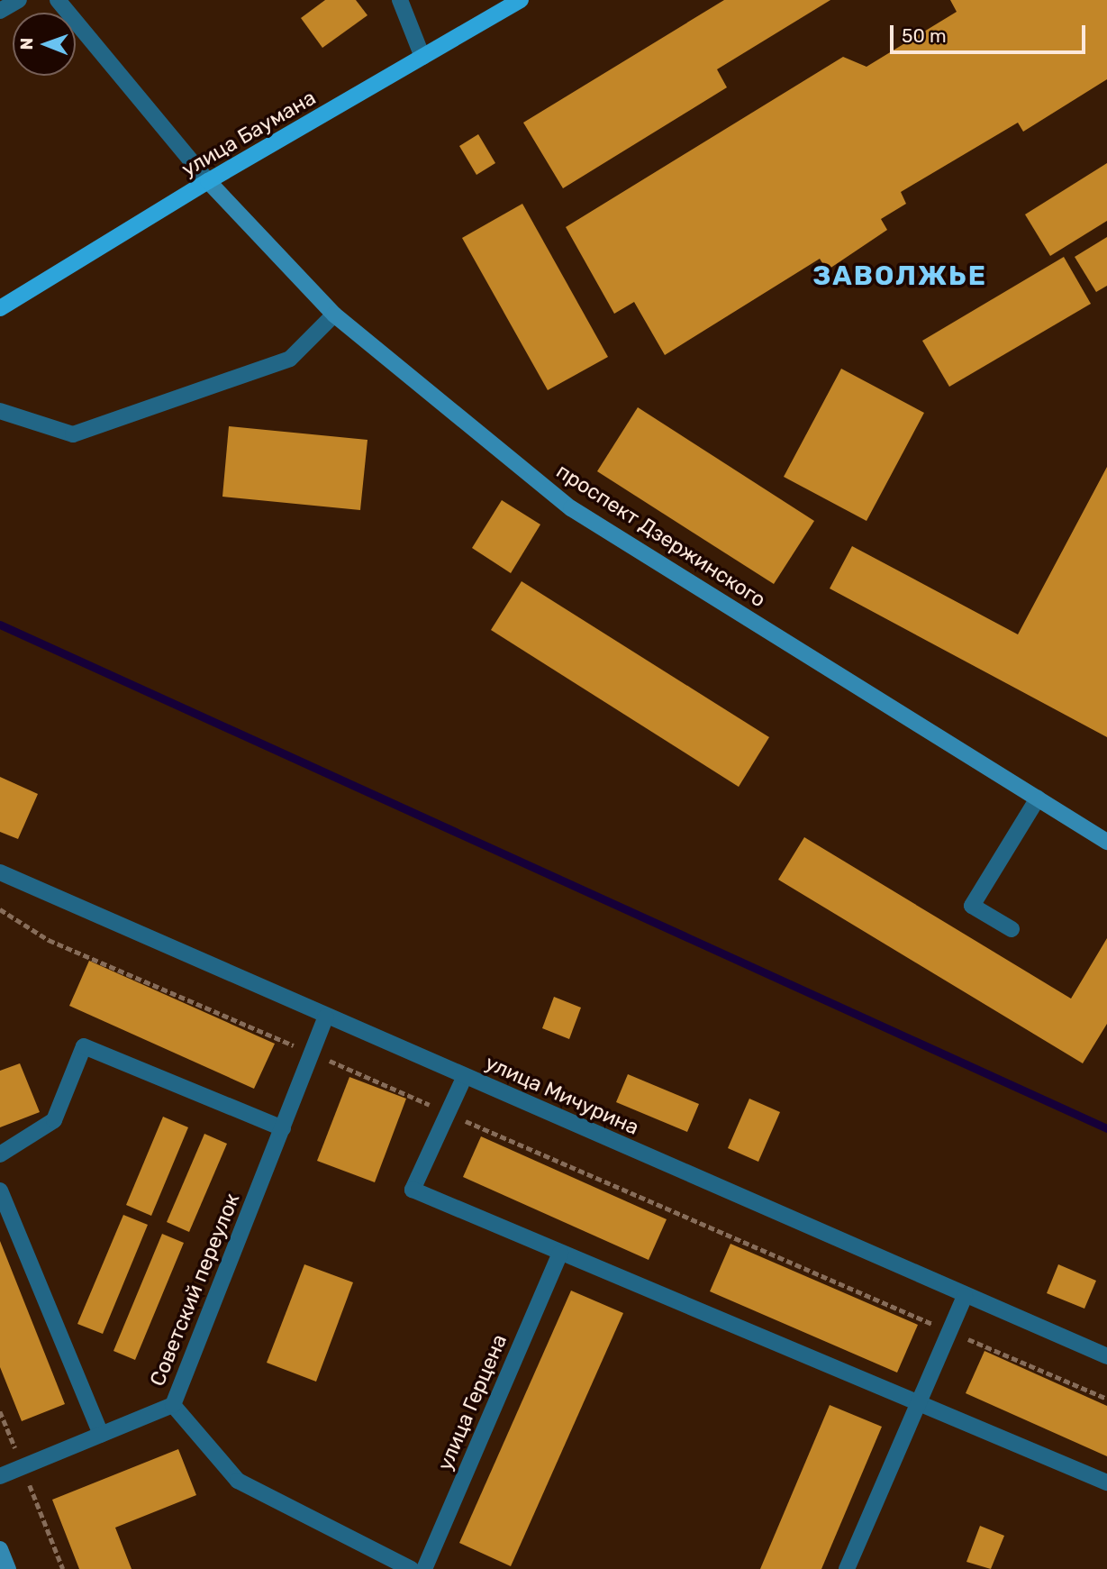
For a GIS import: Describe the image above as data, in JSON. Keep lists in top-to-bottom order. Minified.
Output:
{"streets":{"main road":["улица Баумана"],"street":["проспект Дзержинского","улица Мичурина","Советский переулок","улица Герцена"]},"crossings":[["улица Баумана","проспект Дзержинского"],["улица Мичурина","Советский переулок"]],"districts":["ЗАВОЛЖЬЕ"],"scale_bar":"50 m","north":"left"}
